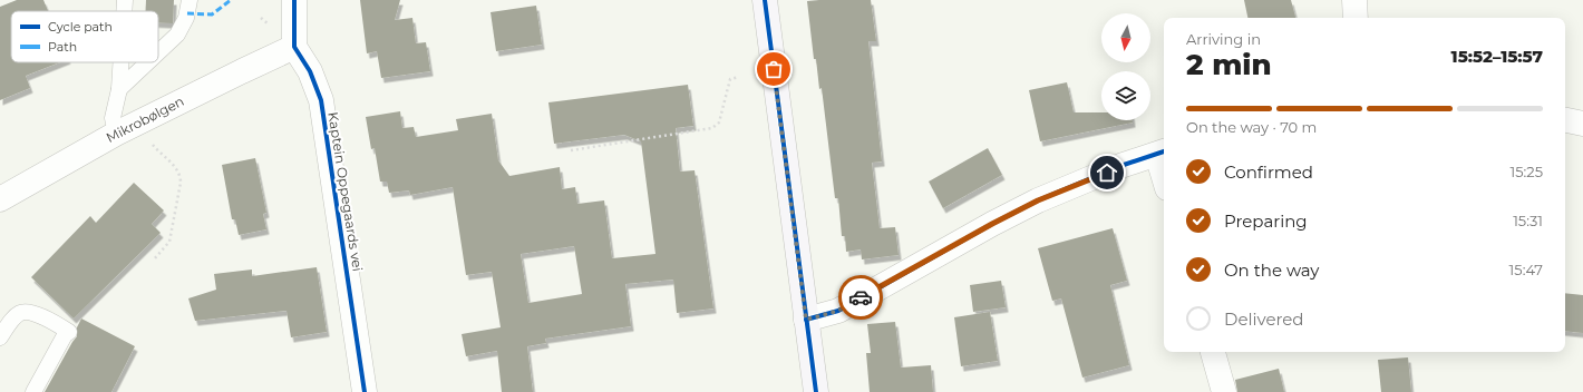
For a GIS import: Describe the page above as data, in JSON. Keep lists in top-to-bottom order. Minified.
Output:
{"streets":{"street":["Mikrobølgen","Kaptein Oppegaards vei"]},"crossings":[["Mikrobølgen","Kaptein Oppegaards vei"]],"legend":["Cycle path","Path"],"north":"bottom","page":{"heading":["2 min","Arriving in","15:52–15:57"],"bar":"On the way · 70 m","list":[["Confirmed","15:25"],["Preparing","15:31"],["On the way","15:47"],"Delivered"]}}
